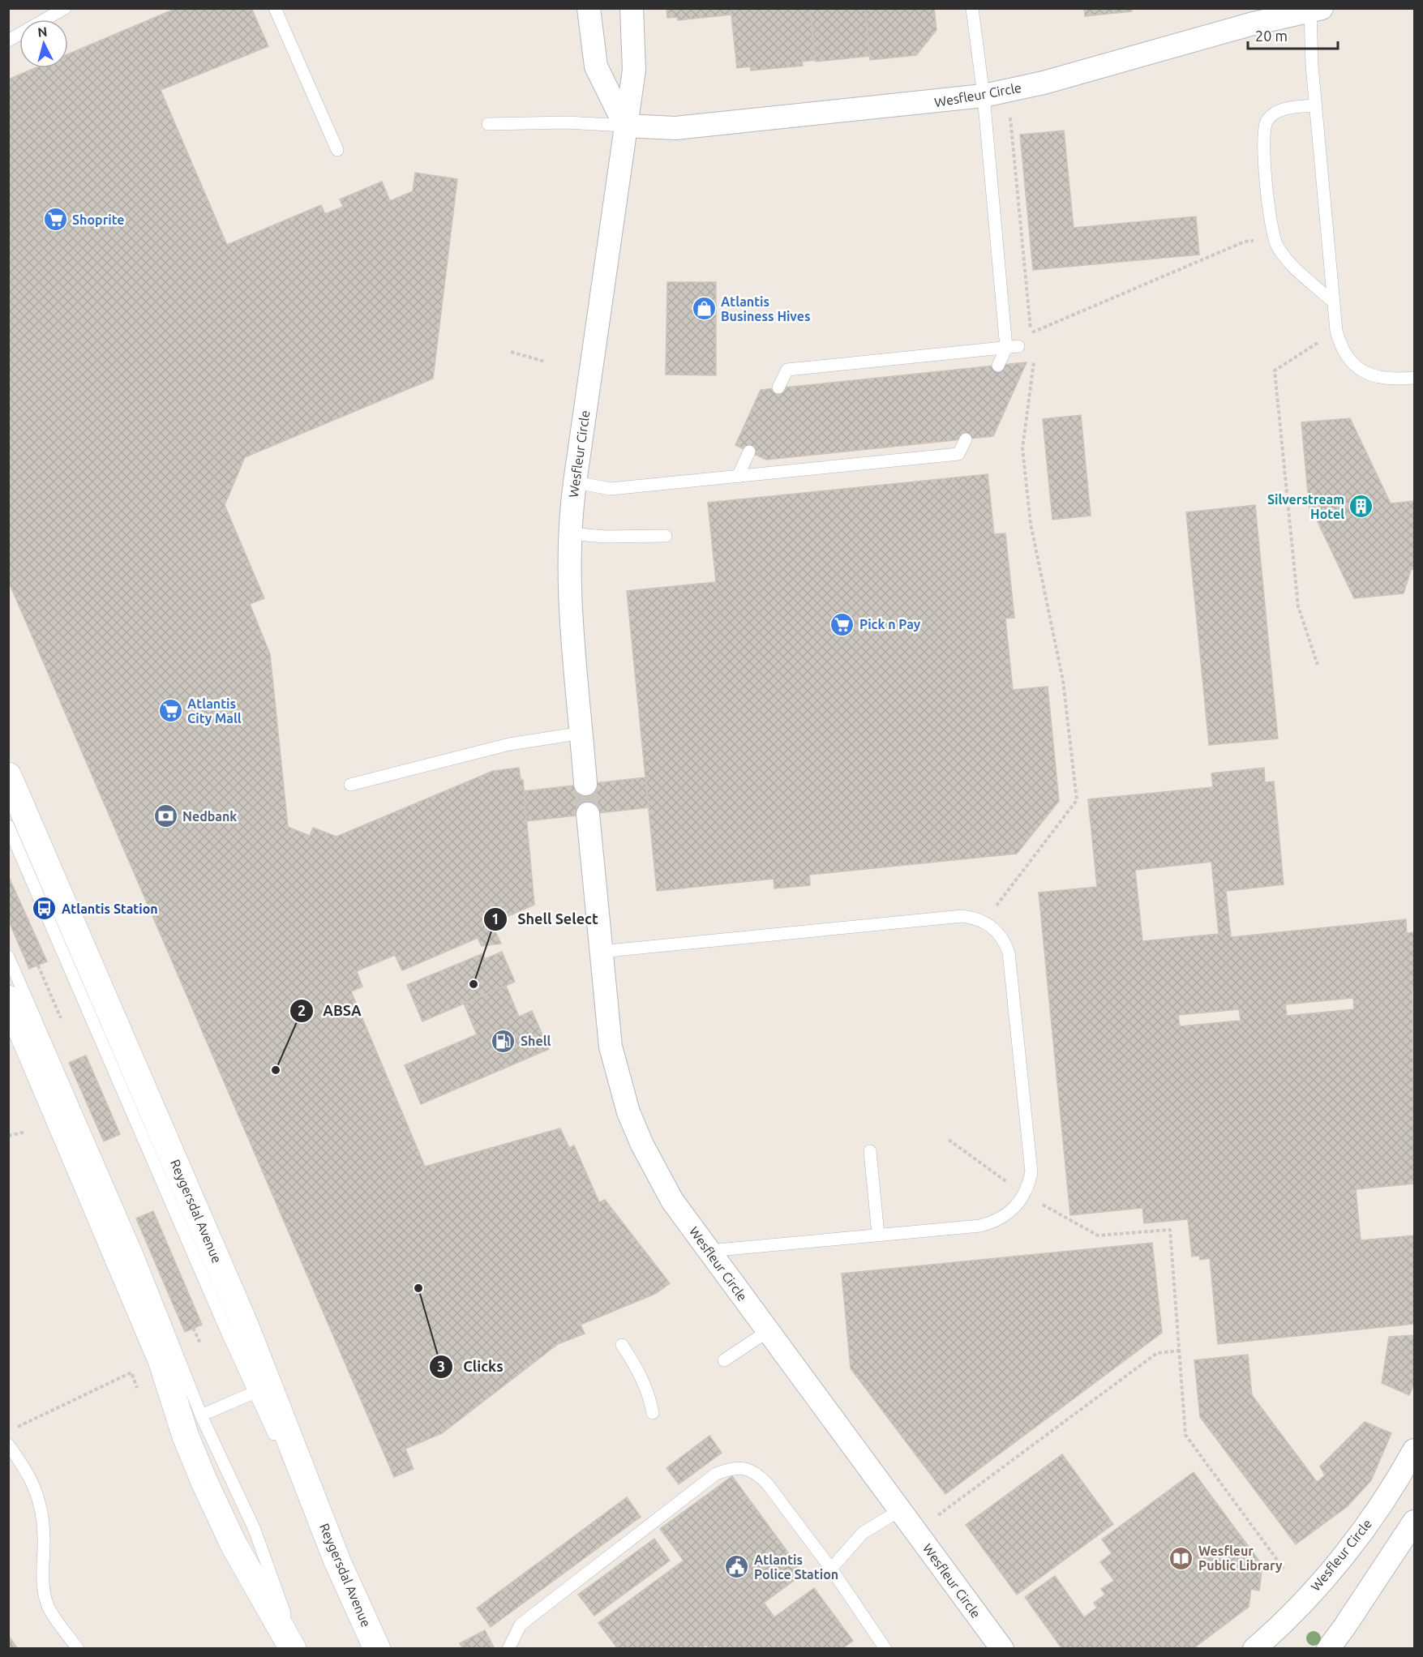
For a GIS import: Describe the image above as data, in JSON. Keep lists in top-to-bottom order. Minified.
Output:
{"streets":{"main road":["Reygersdal Avenue"],"street":["Wesfleur Circle"]},"places":{"supermarket":["Shoprite","Pick n Pay","Atlantis City Mall"],"shop":["Atlantis Business Hives"],"building":["Silverstream Hotel"],"bank":["Nedbank"],"bus stop":["Atlantis Station"],"other":["Shell Select","ABSA","Clicks"],"fuel station":["Shell"],"library":["Wesfleur Public Library"],"public building":["Atlantis Police Station"]},"scale_bar":"20 m","north":"top"}
